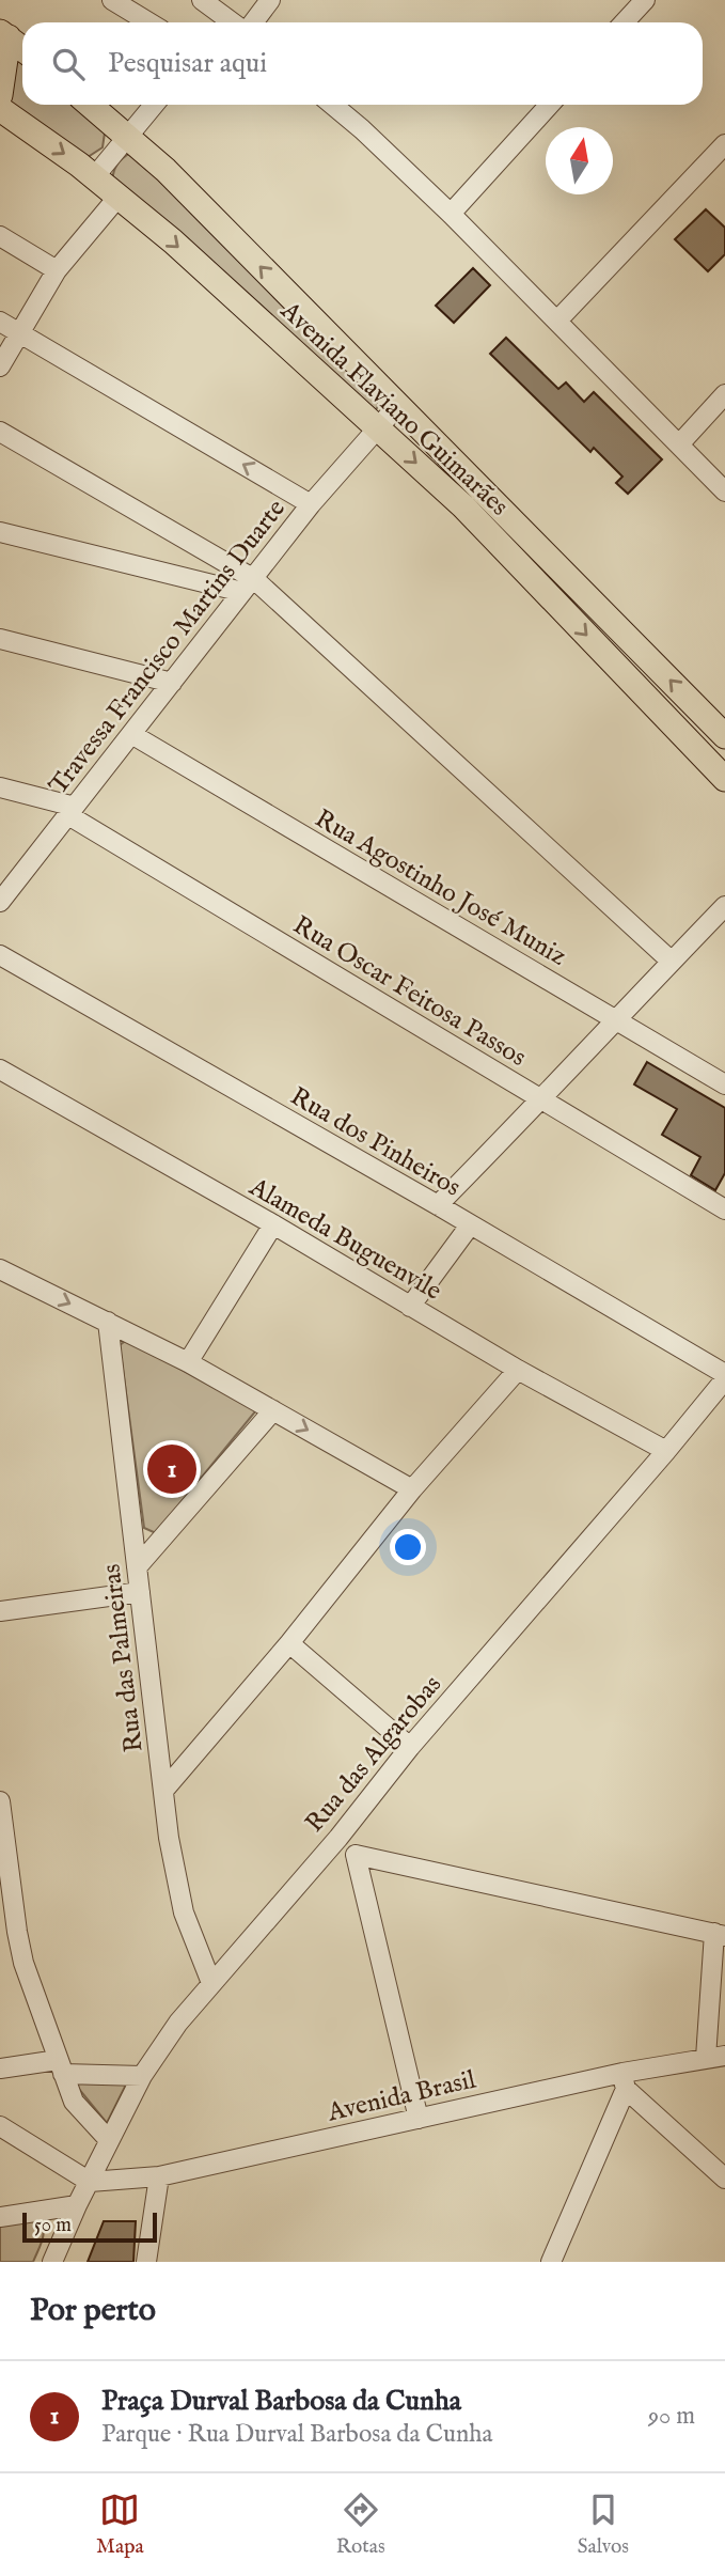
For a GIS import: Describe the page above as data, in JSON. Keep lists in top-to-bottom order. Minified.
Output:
{"streets":{"main road":["Avenida Flaviano Guimarães"],"street":["Travessa Francisco Martins Duarte","Rua Agostinho José Muniz","Rua Oscar Feitosa Passos","Rua dos Pinheiros","Alameda Buguenvile","Rua das Palmeiras","Rua das Algarobas","Avenida Brasil"]},"crossings":[["Avenida Flaviano Guimarães","Travessa Francisco Martins Duarte"],["Travessa Francisco Martins Duarte","Rua Agostinho José Muniz"],["Travessa Francisco Martins Duarte","Rua Oscar Feitosa Passos"],["Rua dos Pinheiros","Rua das Algarobas"],["Alameda Buguenvile","Rua das Algarobas"],["Rua das Palmeiras","Rua das Algarobas"],["Rua das Algarobas","Avenida Brasil"]],"scale_bar":"50 m","north":"top","page":{"search":"Pesquisar aqui","pins":"1","scale":"50 m","heading":"Por perto","list":[{"mark":"1","name":"Praça Durval Barbosa da Cunha","note":"Parque · Rua Durval Barbosa da Cunha","value":"90 m"}],"nav":["Mapa","Rotas","Salvos"]}}
